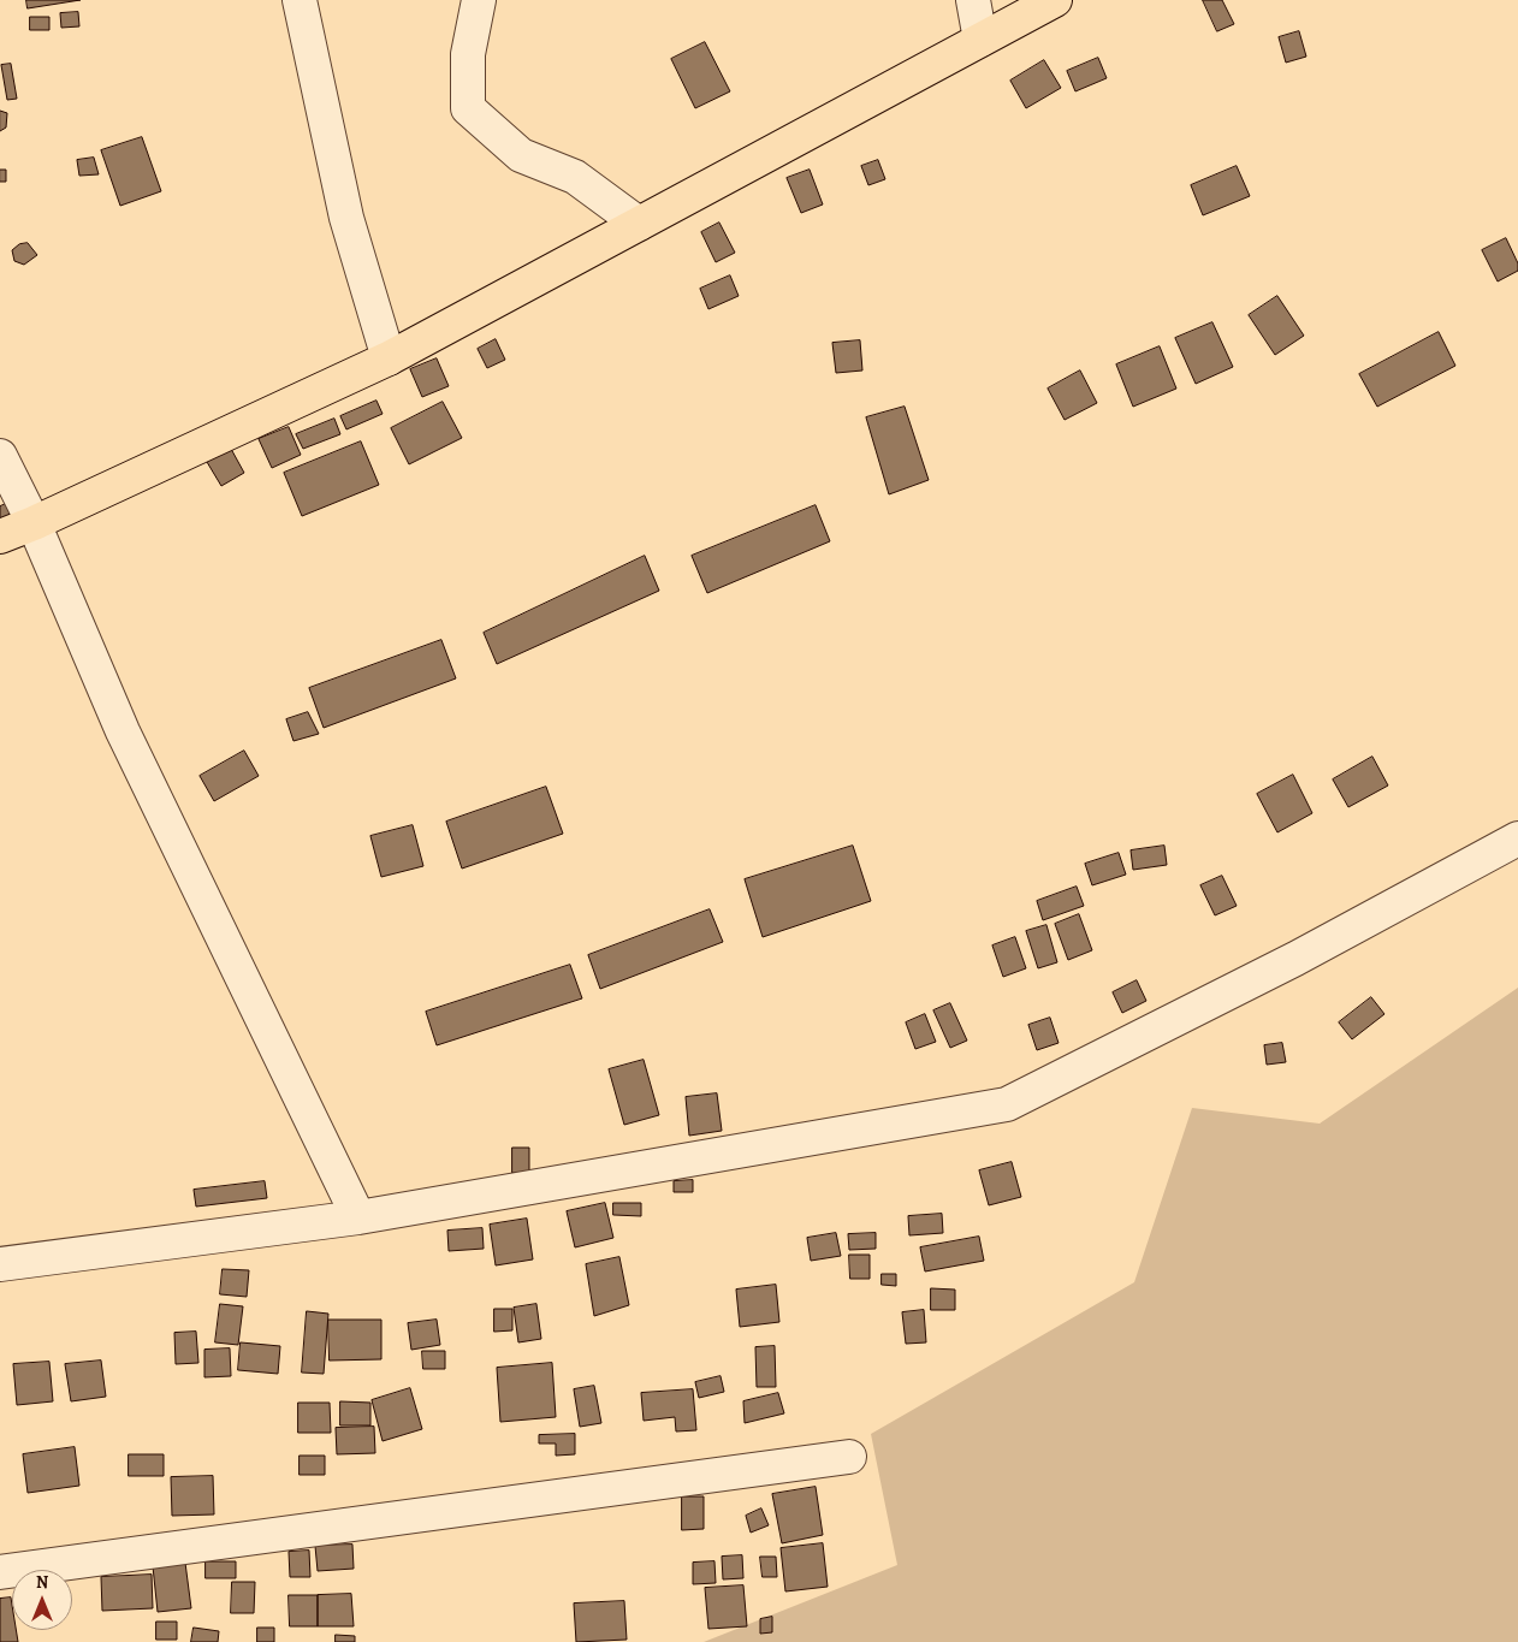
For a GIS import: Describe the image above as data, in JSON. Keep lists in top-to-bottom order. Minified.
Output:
{"north":"top"}
